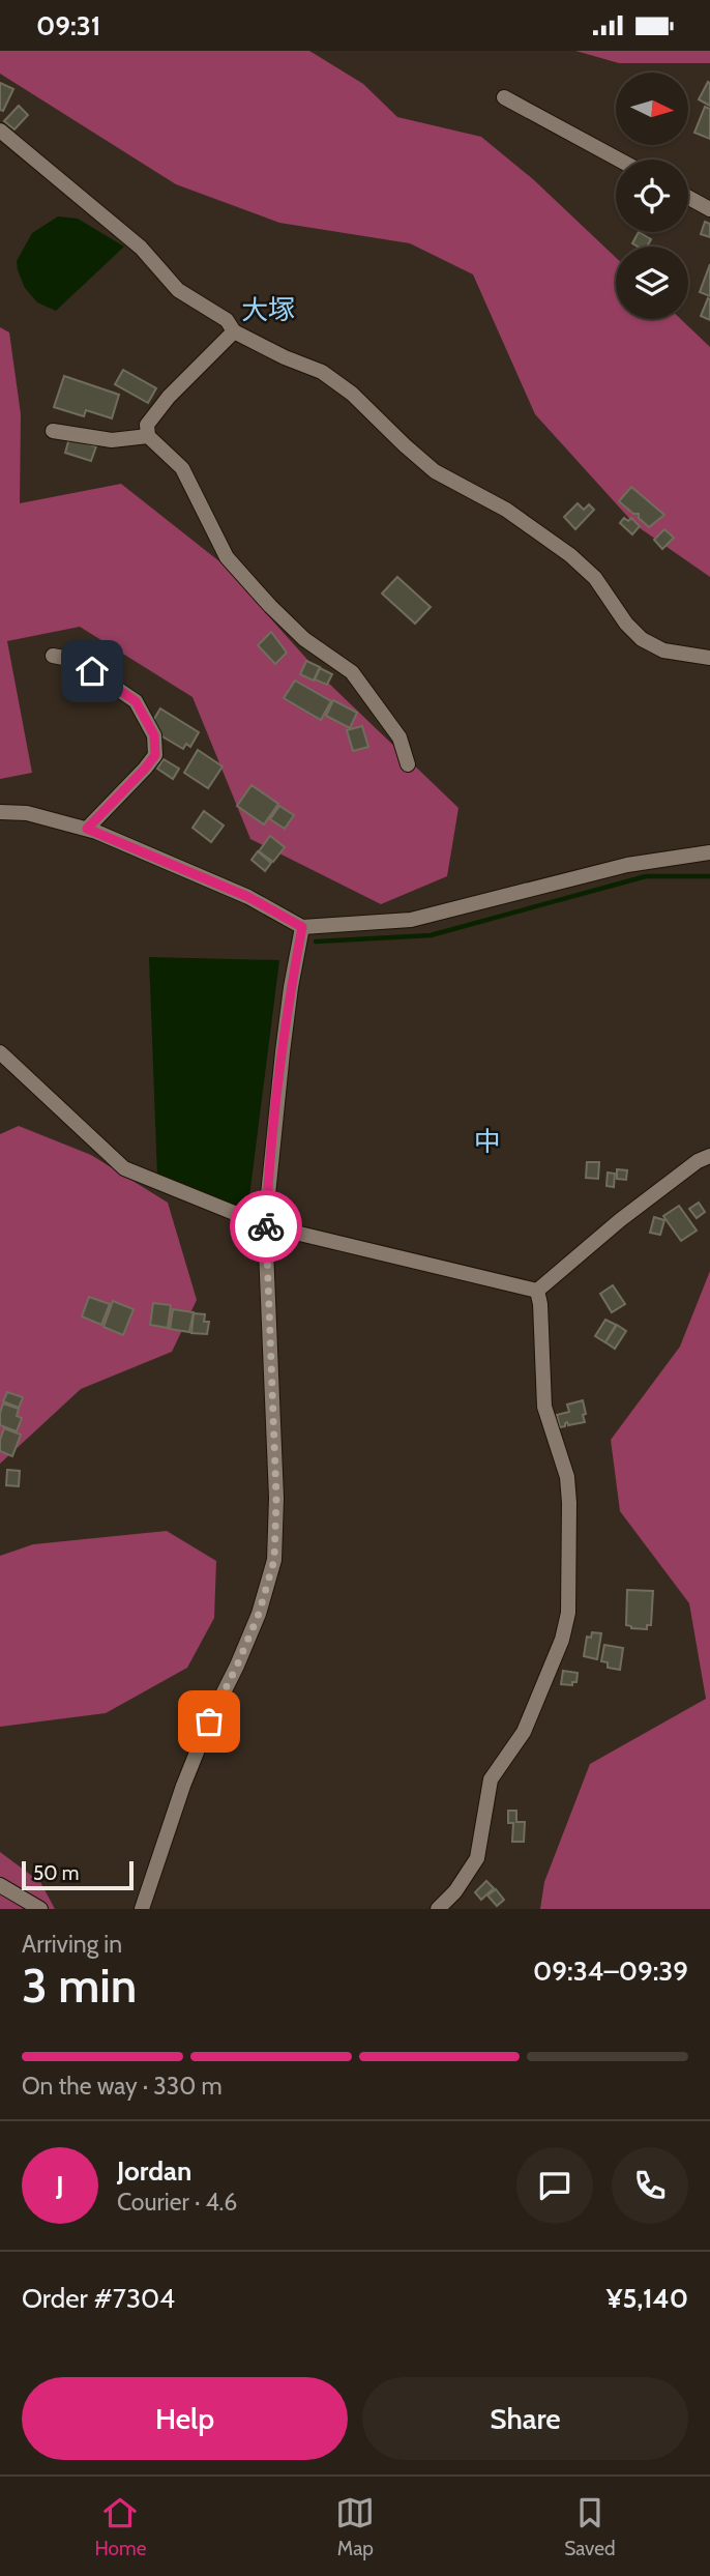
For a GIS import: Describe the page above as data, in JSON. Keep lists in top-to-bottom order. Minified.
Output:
{"districts":["大塚","中"],"scale_bar":"50 m","north":"right","page":{"status":"09:31","scale":"50 m","heading":["3 min","Arriving in","09:34–09:39"],"panel":["Jordan","Courier · 4.6","Order #7304","¥5,140"],"bar":"On the way · 330 m","round":"J","buttons":["Help","Share"],"tabs":["Home","Map","Saved"]}}
